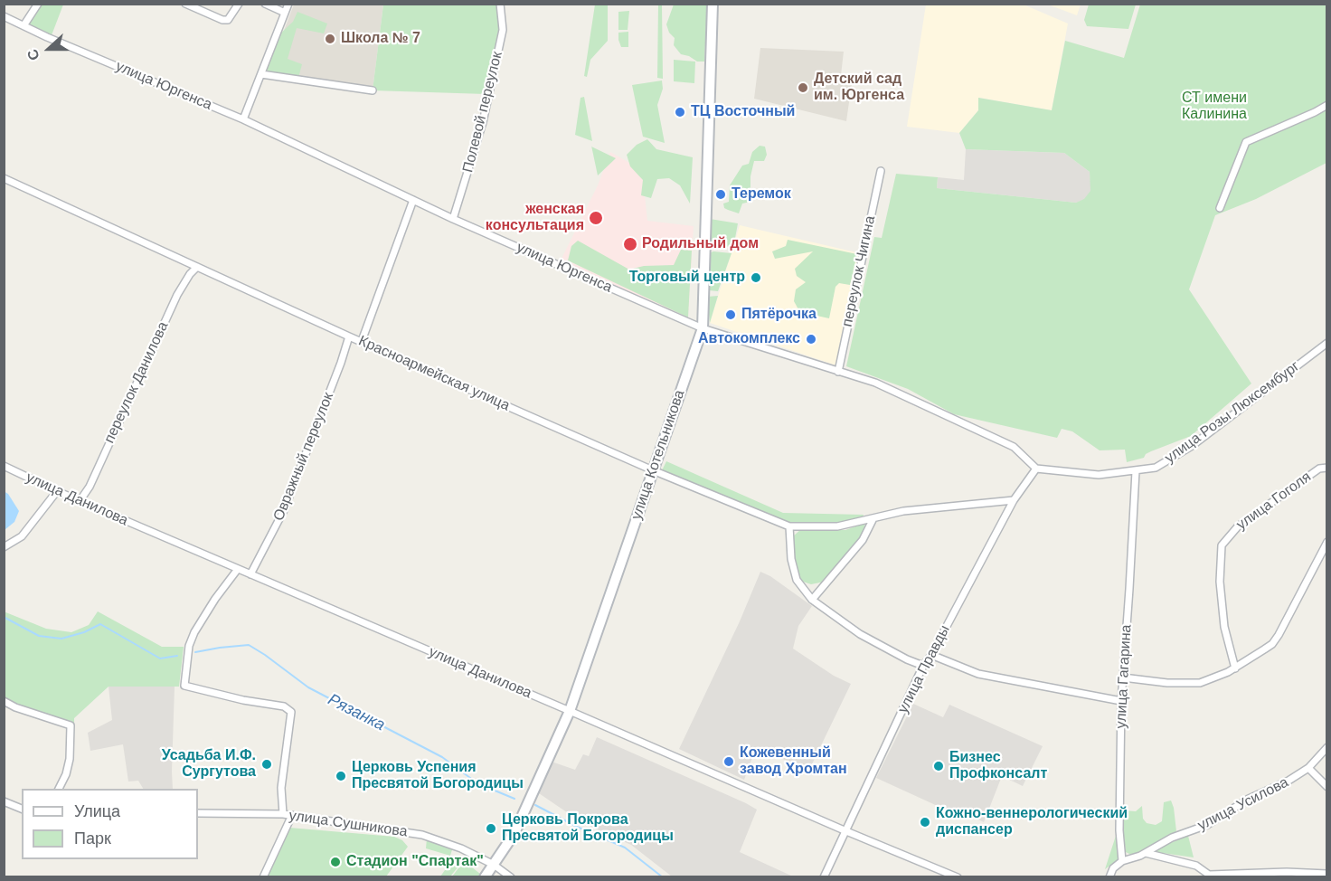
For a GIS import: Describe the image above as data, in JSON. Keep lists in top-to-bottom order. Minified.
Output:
{"streets":{"street":["улица Юргенса","Полевой переулок","переулок Чигина","Красноармейская улица","переулок Данилова","улица Розы Люксембург","улица Котельникова","Овражный переулок","улица Данилова","улица Гоголя","улица Правды","улица Гагарина","улица Усилова","улица Сушникова"]},"crossings":[["улица Юргенса","Полевой переулок"],["улица Юргенса","переулок Чигина"],["улица Юргенса","улица Розы Люксембург"],["улица Юргенса","улица Котельникова"],["улица Юргенса","улица Правды"],["Красноармейская улица","переулок Данилова"],["Красноармейская улица","улица Котельникова"],["Красноармейская улица","Овражный переулок"],["Красноармейская улица","улица Правды"],["переулок Данилова","улица Данилова"],["улица Розы Люксембург","улица Правды"],["улица Розы Люксембург","улица Гагарина"],["улица Котельникова","улица Данилова"],["улица Котельникова","улица Сушникова"],["Овражный переулок","улица Данилова"],["улица Данилова","улица Правды"],["улица Гагарина","улица Усилова"]],"water":["Рязанка"],"parks":["СТ имени Калинина"],"places":["Школа № 7","Детский сад им. Юргенса","ТЦ Восточный","Теремок","женская консультация","Родильный дом","Торговый центр","Пятёрочка","Автокомплекс","Кожевенный завод Хромтан","Усадьба И.Ф. Сургутова","Бизнес Профконсалт","Церковь Успения Пресвятой Богородицы","Кожно-веннерологический диспансер","Церковь Покрова Пресвятой Богородицы","Стадион \"Спартак\""],"legend":["Улица","Парк"],"north":"left"}
